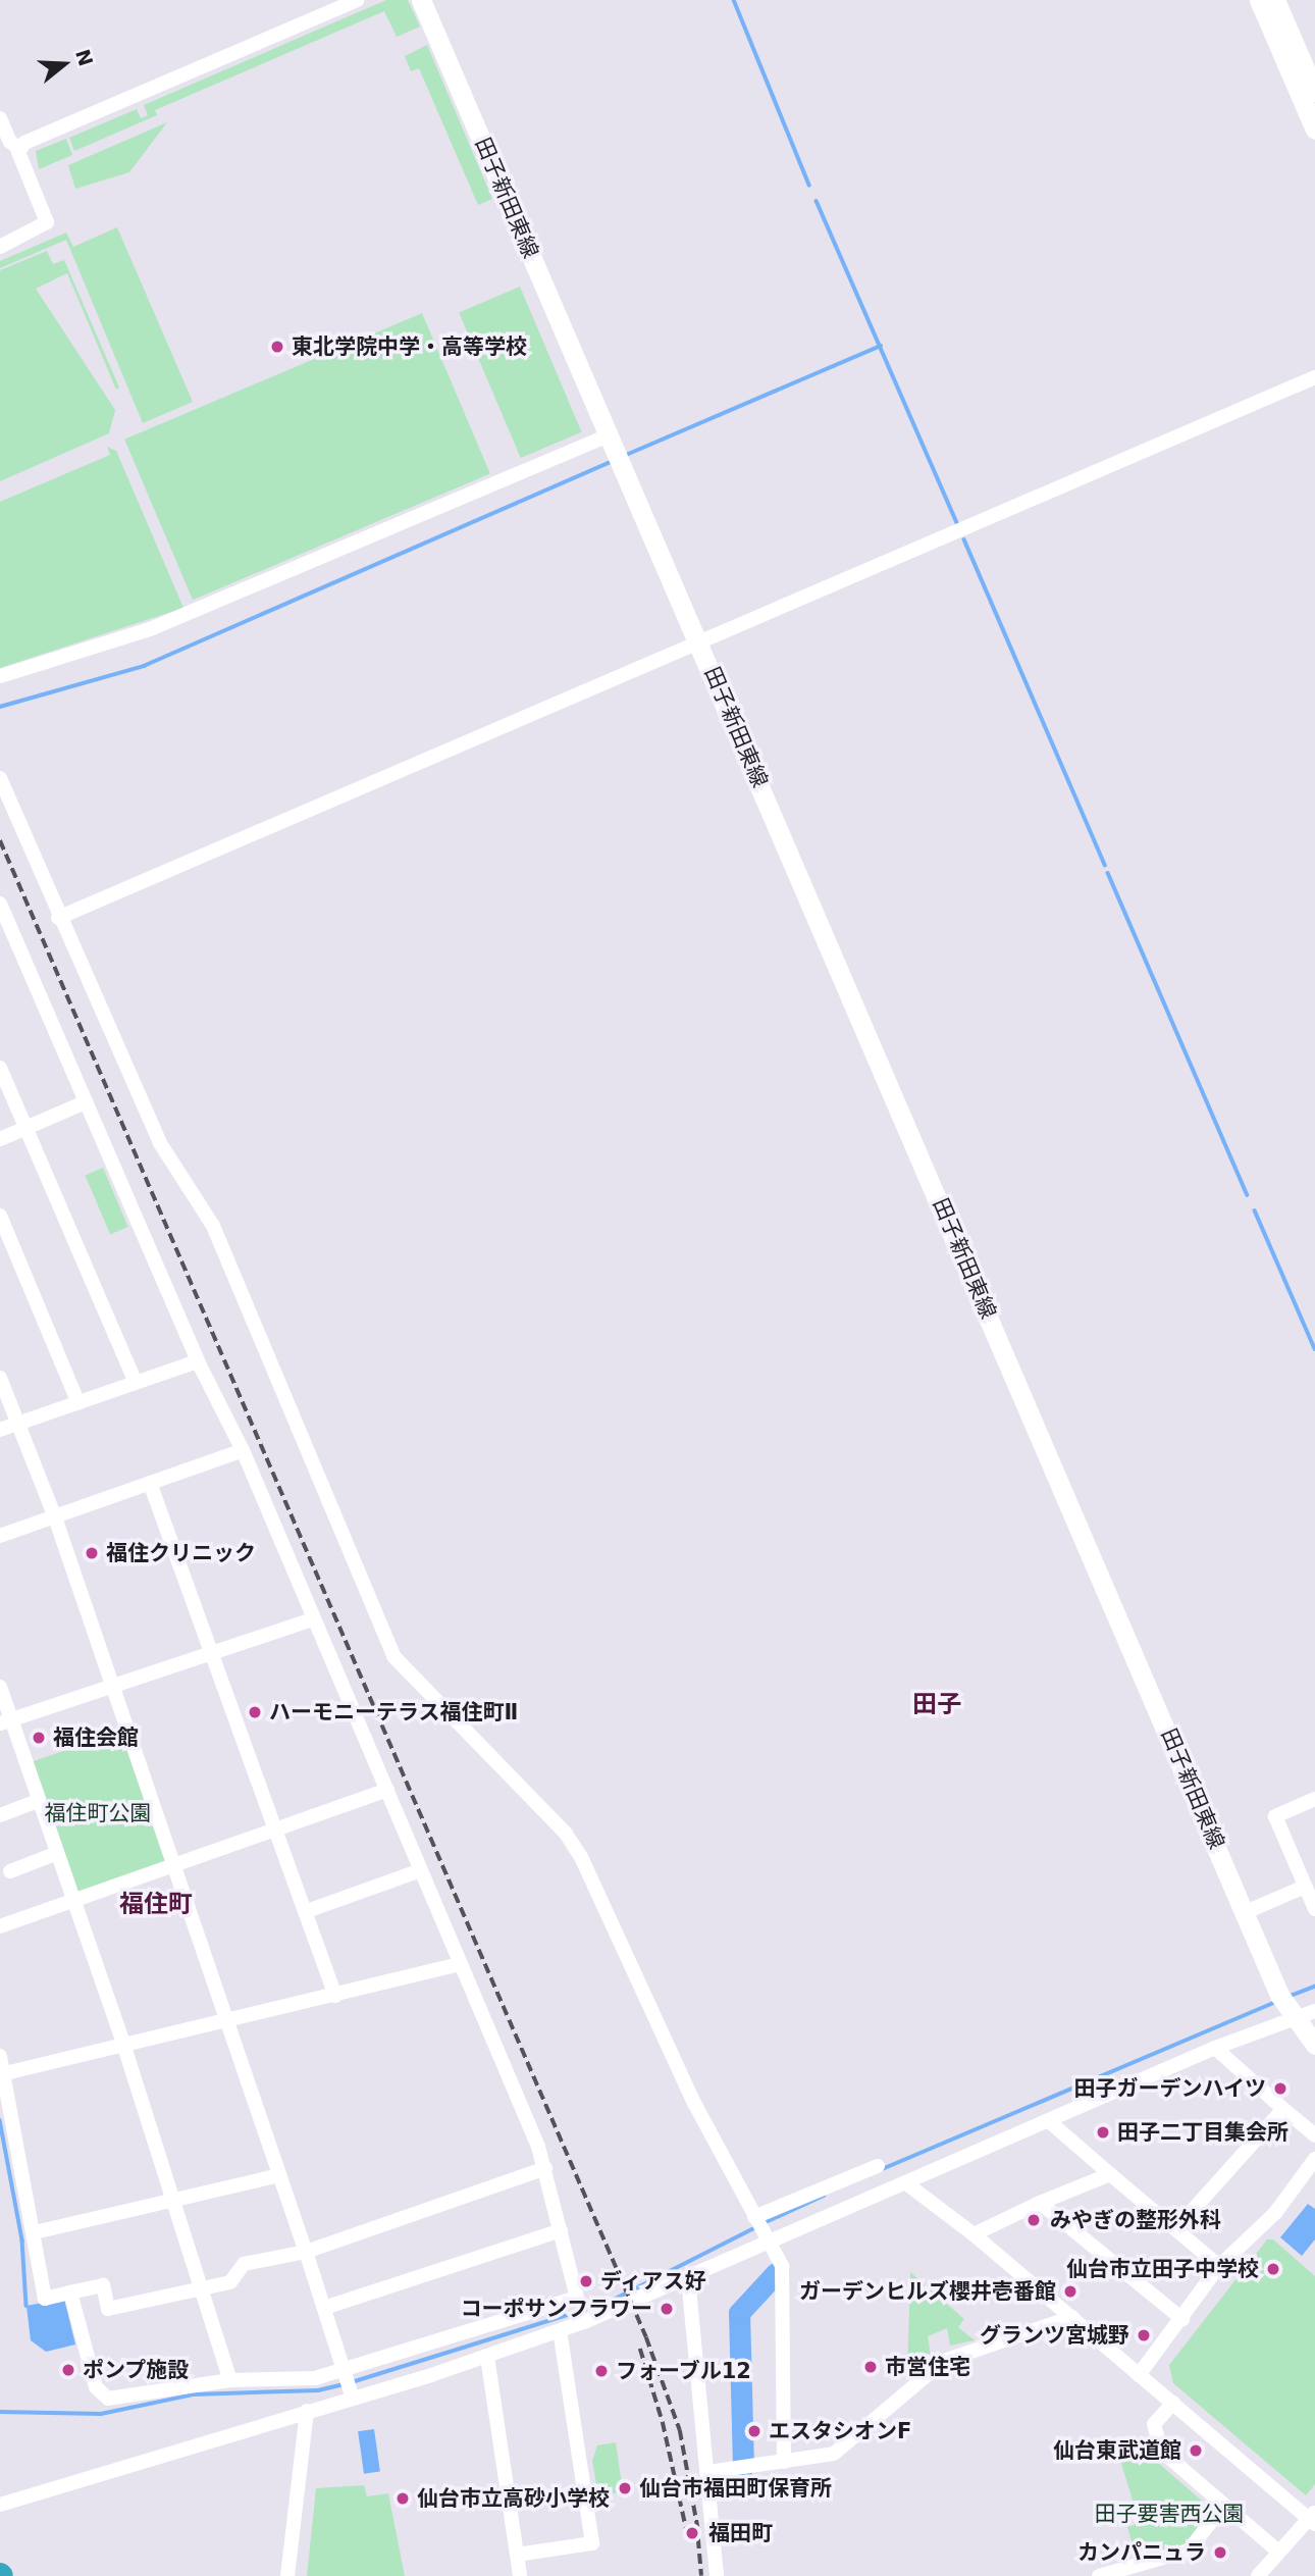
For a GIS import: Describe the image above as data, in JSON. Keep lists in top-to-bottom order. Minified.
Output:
{"streets":{"street":["田子新田東線"]},"districts":["田子","福住町"],"parks":["福住町公園","田子要害西公園"],"places":["東北学院中学・高等学校","福住クリニック","ハーモニーテラス福住町Ⅱ","福住会館","田子ガーデンハイツ","田子二丁目集会所","みやぎの整形外科","仙台市立田子中学校","ディアス好","ガーデンヒルズ櫻井壱番館","コーポサンフラワー","グランツ宮城野","市営住宅","ポンプ施設","フォーブル12","エスタシオンF","仙台東武道館","仙台市福田町保育所","仙台市立高砂小学校","福田町","カンパニュラ"],"north":"right"}
